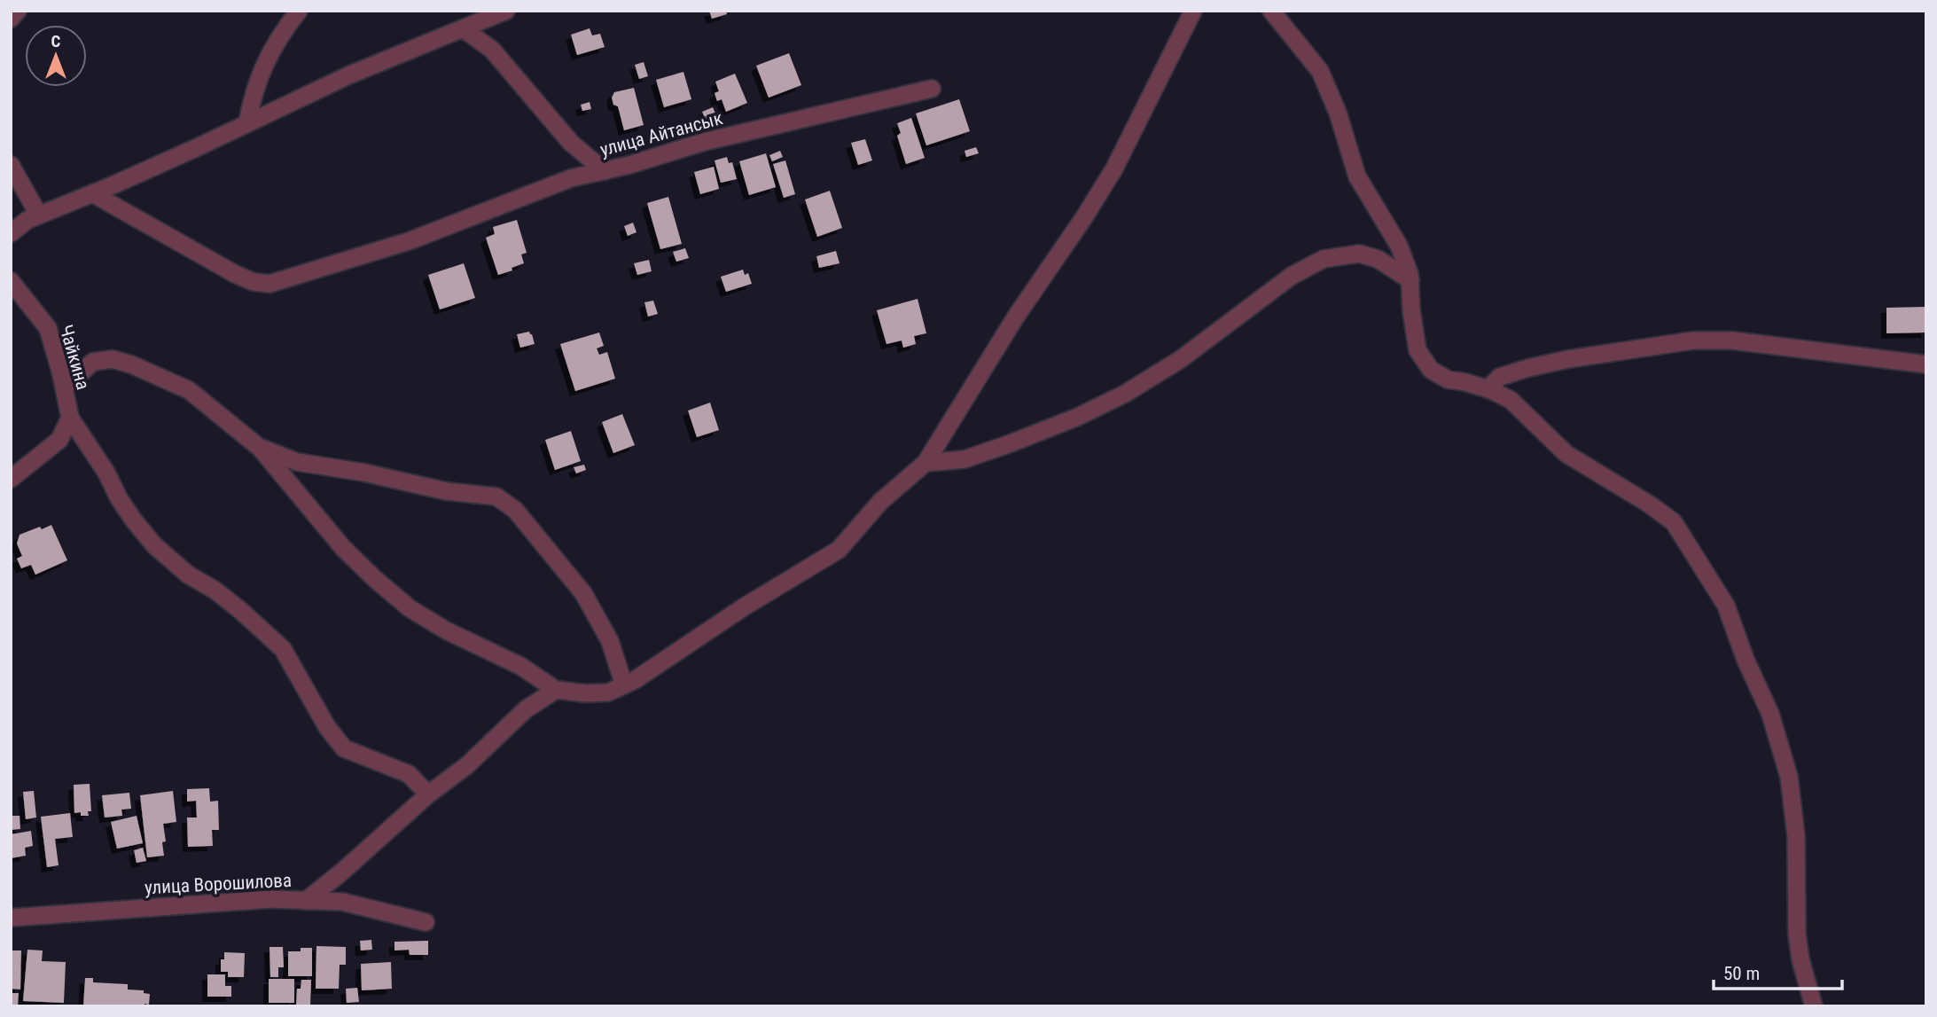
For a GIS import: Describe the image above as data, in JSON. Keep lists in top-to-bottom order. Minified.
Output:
{"streets":{"street":["улица Айтансык","Чайкина","улица Ворошилова"]},"scale_bar":"50 m","north":"top"}
